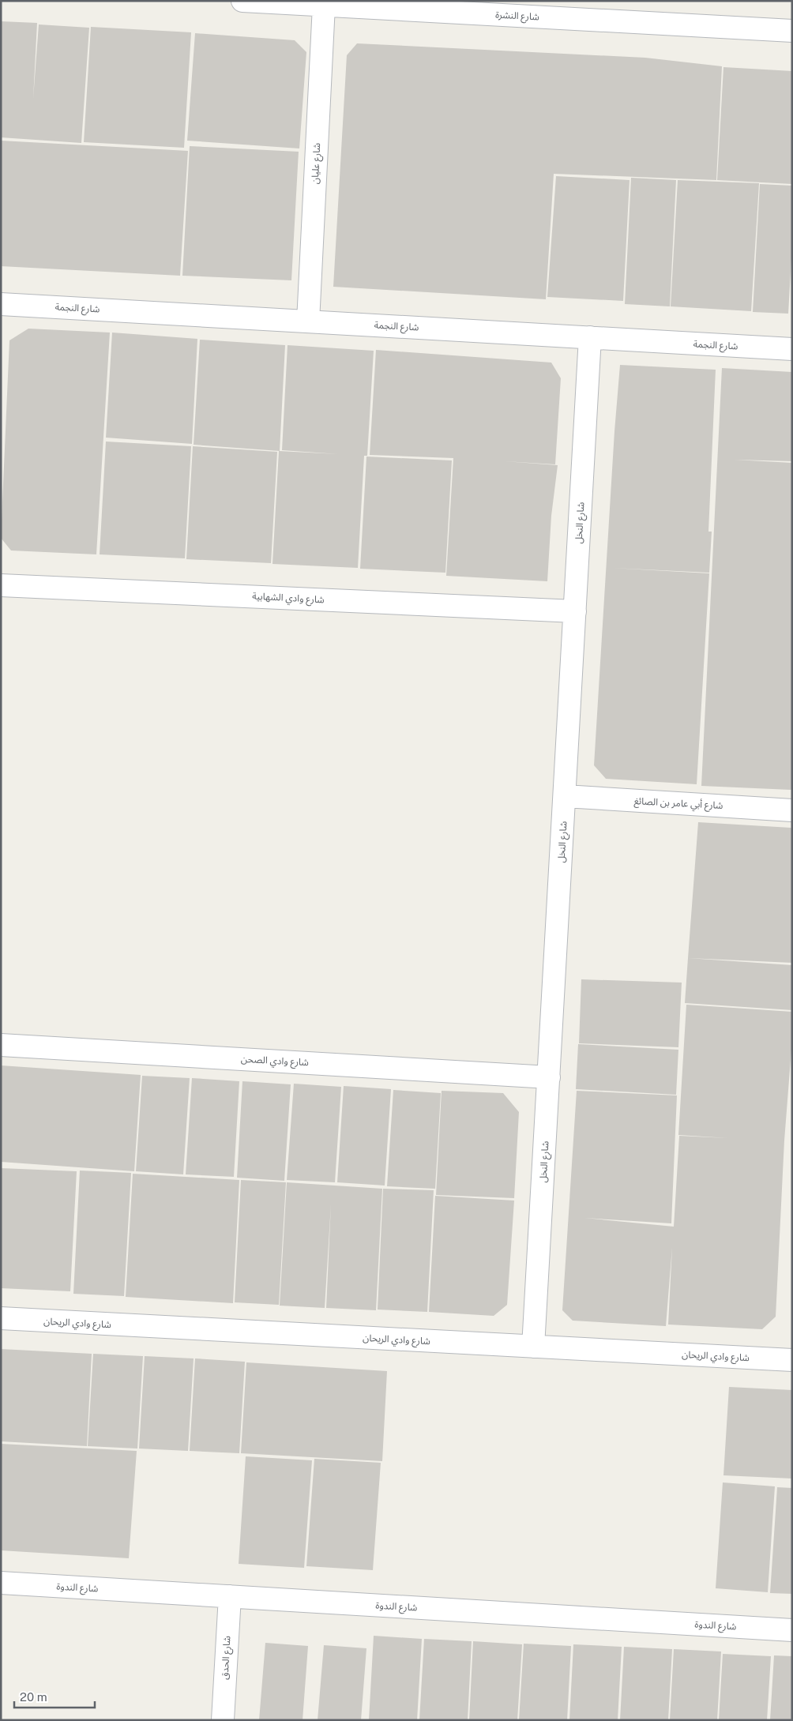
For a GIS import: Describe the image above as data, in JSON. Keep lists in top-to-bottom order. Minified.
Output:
{"streets":{"street":["شارع النشرة","شارع عليان","شارع النجمة","شارع النخل","شارع وادي الشهابية","شارع أبي عامر بن الصائغ","شارع وادي الصحن","شارع وادي الريحان","شارع الندوة","شارع الحدق"]},"crossings":[["شارع النشرة","شارع عليان"],["شارع عليان","شارع النجمة"],["شارع النجمة","شارع النخل"],["شارع النخل","شارع وادي الشهابية"],["شارع النخل","شارع أبي عامر بن الصائغ"],["شارع النخل","شارع وادي الصحن"],["شارع النخل","شارع وادي الريحان"],["شارع الندوة","شارع الحدق"]],"scale_bar":"20 m"}
